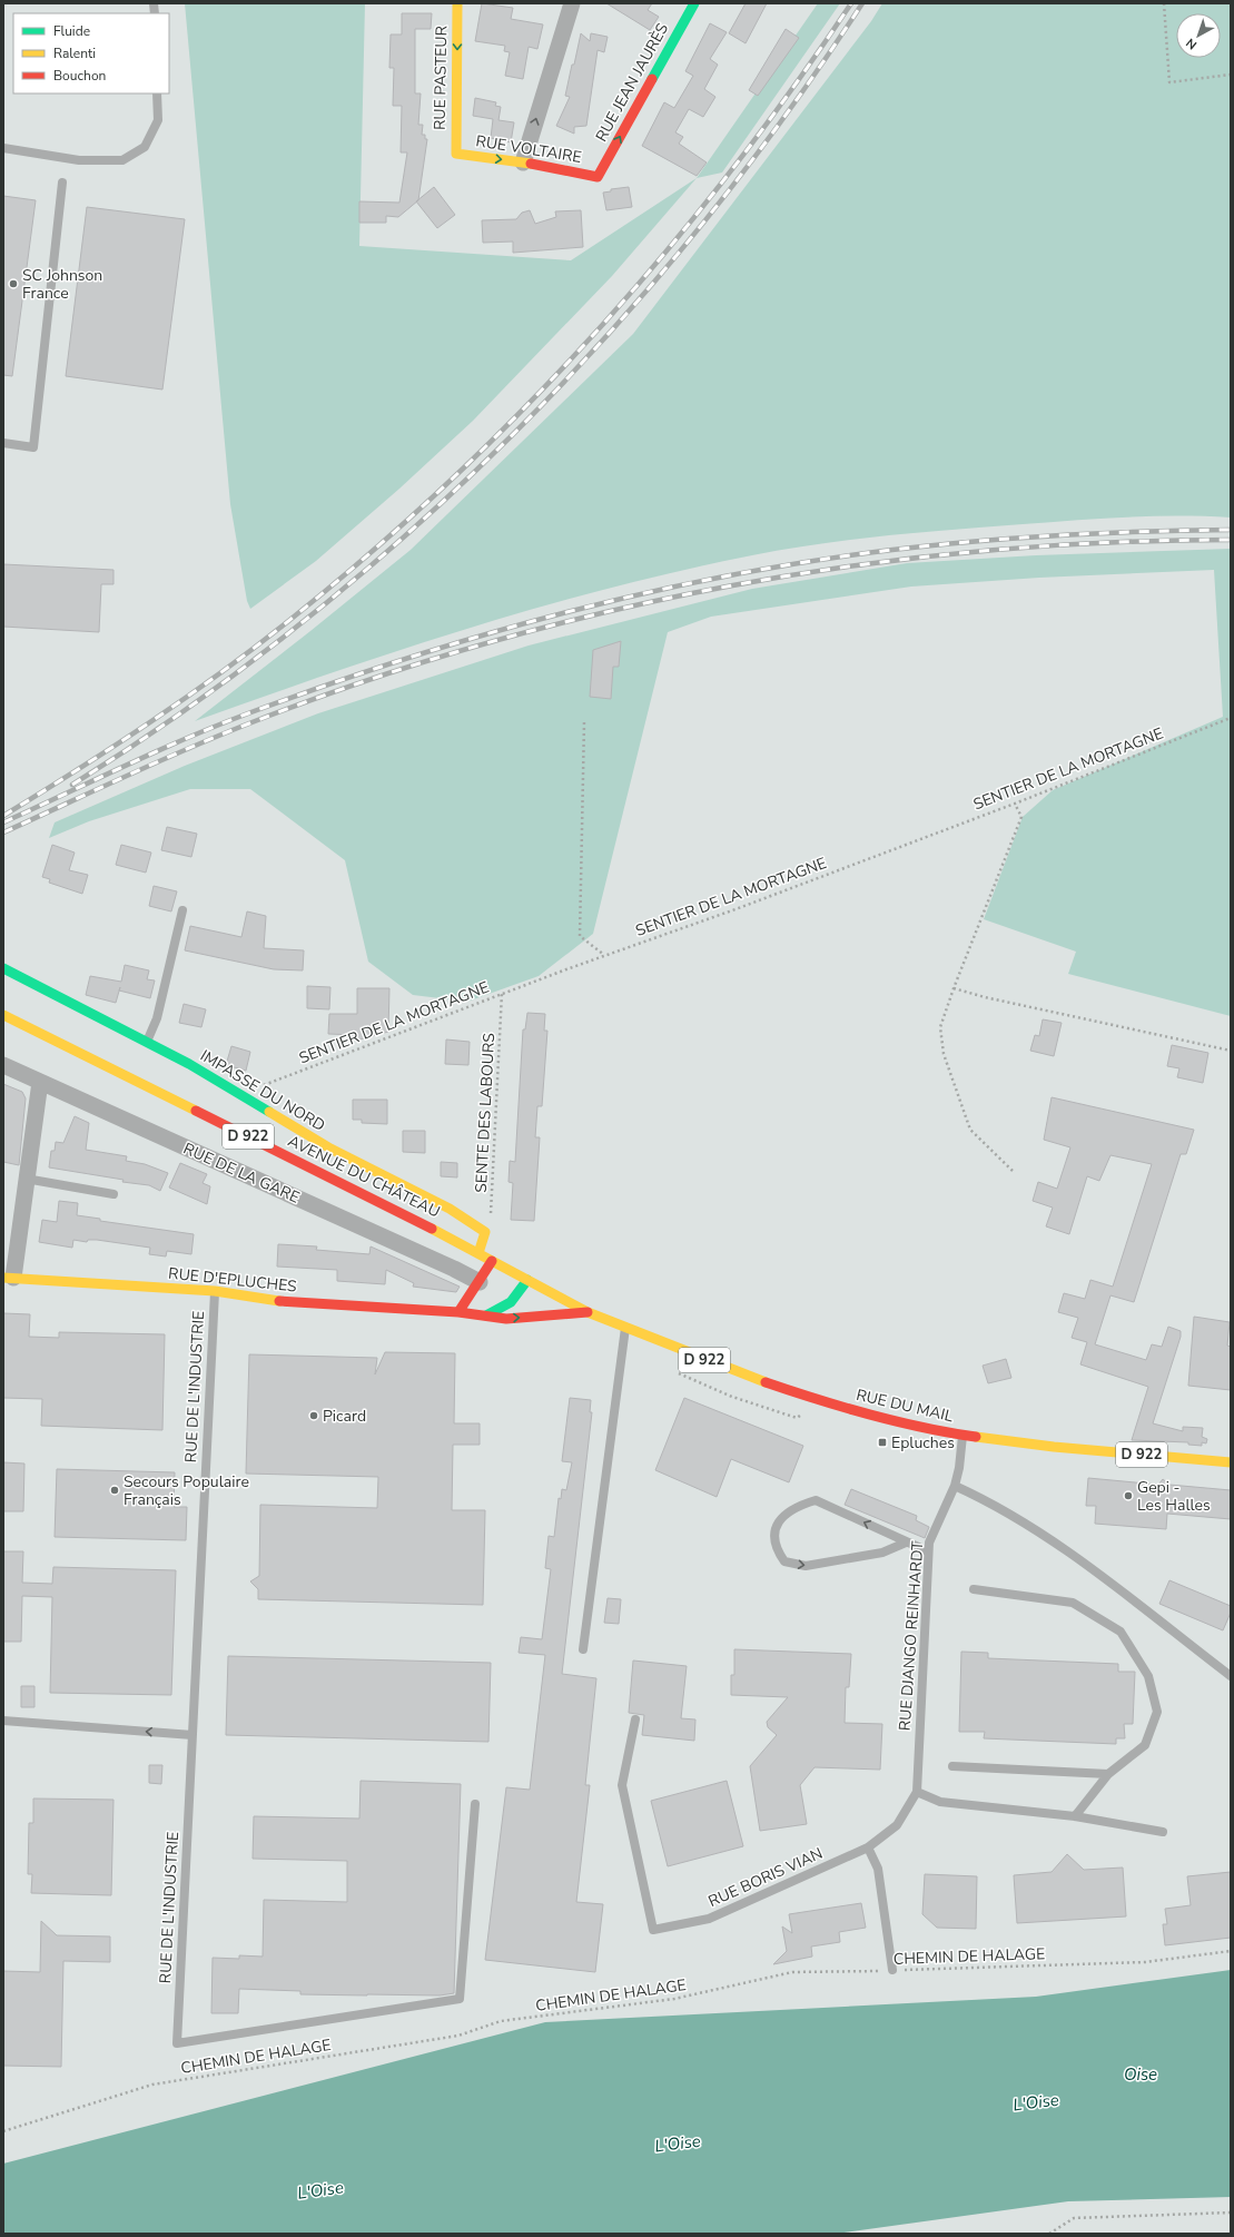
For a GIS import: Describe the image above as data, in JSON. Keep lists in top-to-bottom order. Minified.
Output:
{"streets":{"street":["RUE PASTEUR","RUE JEAN JAURÈS","RUE VOLTAIRE","IMPASSE DU NORD","D 922","RUE DE LA GARE","AVENUE DU CHÂTEAU","RUE D'EPLUCHES","RUE DU MAIL"],"lane":["RUE DE L'INDUSTRIE","RUE DJANGO REINHARDT","RUE BORIS VIAN"],"path":["SENTIER DE LA MORTAGNE","SENTE DES LABOURS","CHEMIN DE HALAGE"]},"crossings":[["RUE PASTEUR","RUE VOLTAIRE"],["RUE JEAN JAURÈS","RUE VOLTAIRE"],["SENTIER DE LA MORTAGNE","IMPASSE DU NORD"],["SENTIER DE LA MORTAGNE","SENTE DES LABOURS"],["IMPASSE DU NORD","SENTE DES LABOURS"],["AVENUE DU CHÂTEAU","RUE D'EPLUCHES"],["AVENUE DU CHÂTEAU","RUE DU MAIL"],["RUE D'EPLUCHES","RUE DE L'INDUSTRIE"],["RUE D'EPLUCHES","RUE DU MAIL"],["RUE DU MAIL","RUE DJANGO REINHARDT"],["RUE DJANGO REINHARDT","RUE BORIS VIAN"]],"one_way":["RUE VOLTAIRE"],"water":["Oise","L'Oise"],"places":{"other":["SC Johnson France","Picard","Secours Populaire Français","Gepi - Les Halles"],"transit":["Epluches"]},"legend":["Fluide","Ralenti","Bouchon"],"north":"bottom left"}
